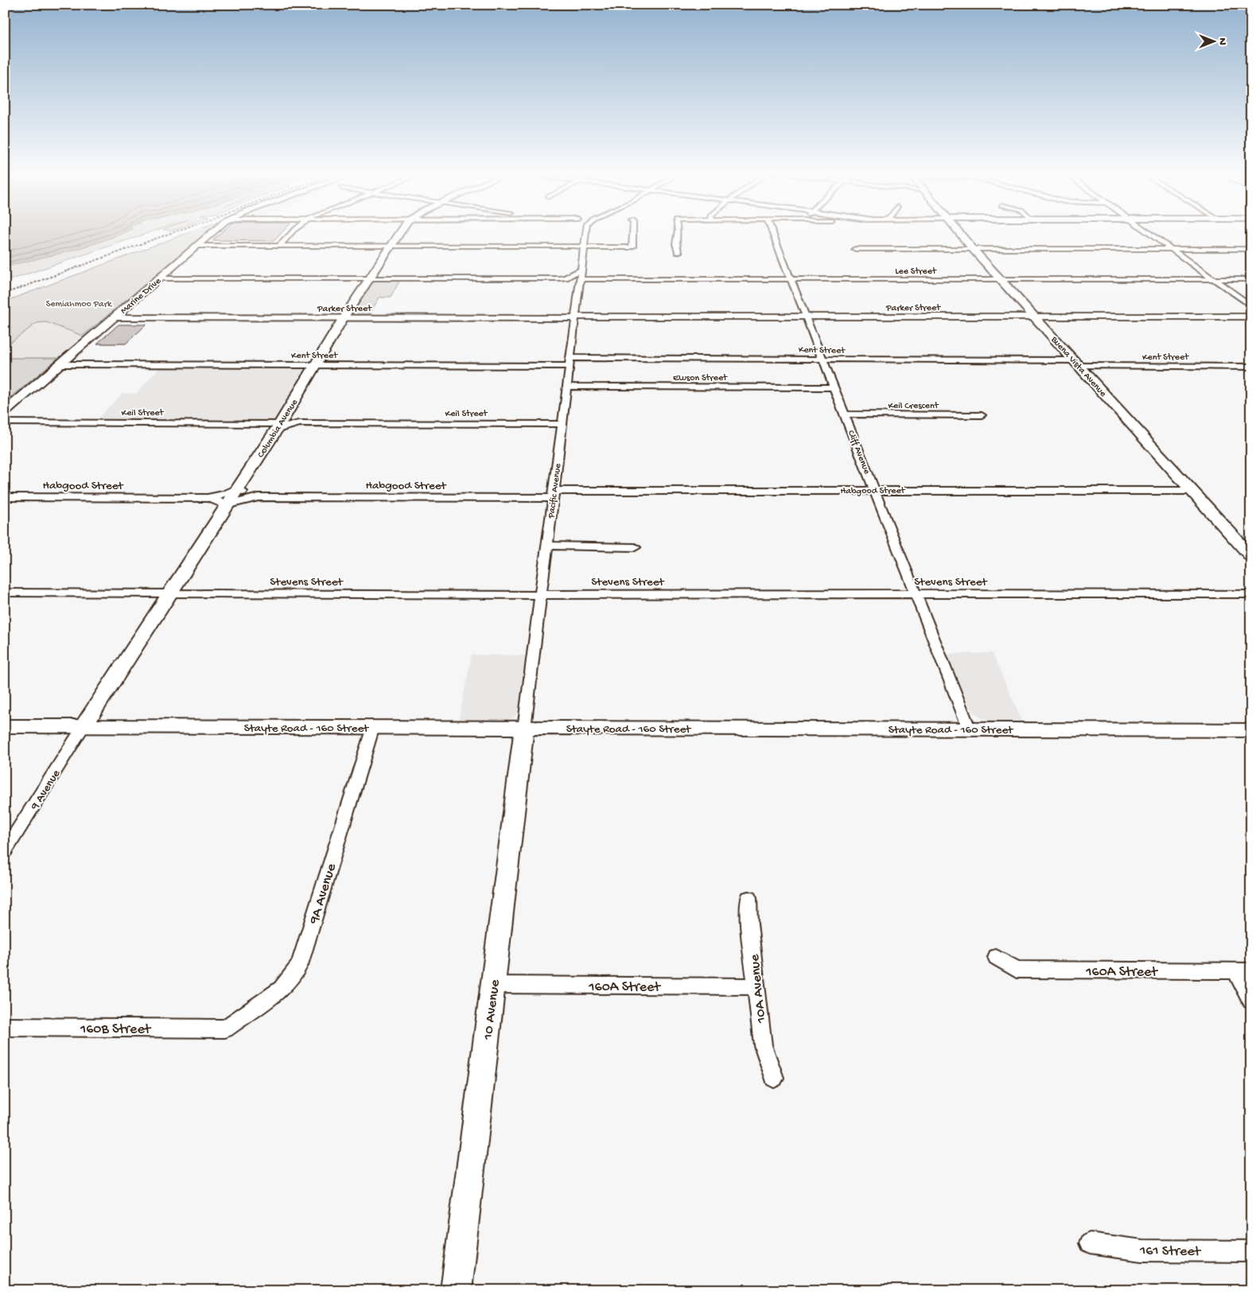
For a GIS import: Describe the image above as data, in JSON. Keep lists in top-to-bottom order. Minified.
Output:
{"streets":{"street":["Lee Street","Marine Drive","Parker Street","Kent Street","Buena Vista Avenue","Ewson Street","Keil Crescent","Keil Street","Columbia Avenue","Cliff Avenue","Habgood Street","Pacific Avenue","Stevens Street","Stayte Road - 160 Street","9 Avenue","9A Avenue","160A Street","10A Avenue","10 Avenue","160B Street","161 Street"]},"crossings":[["Lee Street","Buena Vista Avenue"],["Lee Street","Cliff Avenue"],["Lee Street","Pacific Avenue"],["Marine Drive","Parker Street"],["Marine Drive","Kent Street"],["Parker Street","Buena Vista Avenue"],["Parker Street","Columbia Avenue"],["Parker Street","Cliff Avenue"],["Parker Street","Pacific Avenue"],["Kent Street","Buena Vista Avenue"],["Kent Street","Columbia Avenue"],["Kent Street","Cliff Avenue"],["Kent Street","Pacific Avenue"],["Buena Vista Avenue","Habgood Street"],["Ewson Street","Cliff Avenue"],["Ewson Street","Pacific Avenue"],["Keil Crescent","Cliff Avenue"],["Keil Street","Columbia Avenue"],["Keil Street","Pacific Avenue"],["Columbia Avenue","Habgood Street"],["Columbia Avenue","Stevens Street"],["Columbia Avenue","Stayte Road - 160 Street"],["Columbia Avenue","9 Avenue"],["Cliff Avenue","Habgood Street"],["Cliff Avenue","Stevens Street"],["Cliff Avenue","Stayte Road - 160 Street"],["Habgood Street","Pacific Avenue"],["Pacific Avenue","Stevens Street"],["Pacific Avenue","Stayte Road - 160 Street"],["Pacific Avenue","10 Avenue"],["Stayte Road - 160 Street","9 Avenue"],["Stayte Road - 160 Street","9A Avenue"],["Stayte Road - 160 Street","10 Avenue"],["9A Avenue","160B Street"],["160A Street","10A Avenue"],["160A Street","10 Avenue"]],"parks":["Semiahmoo Park"],"north":"right"}
